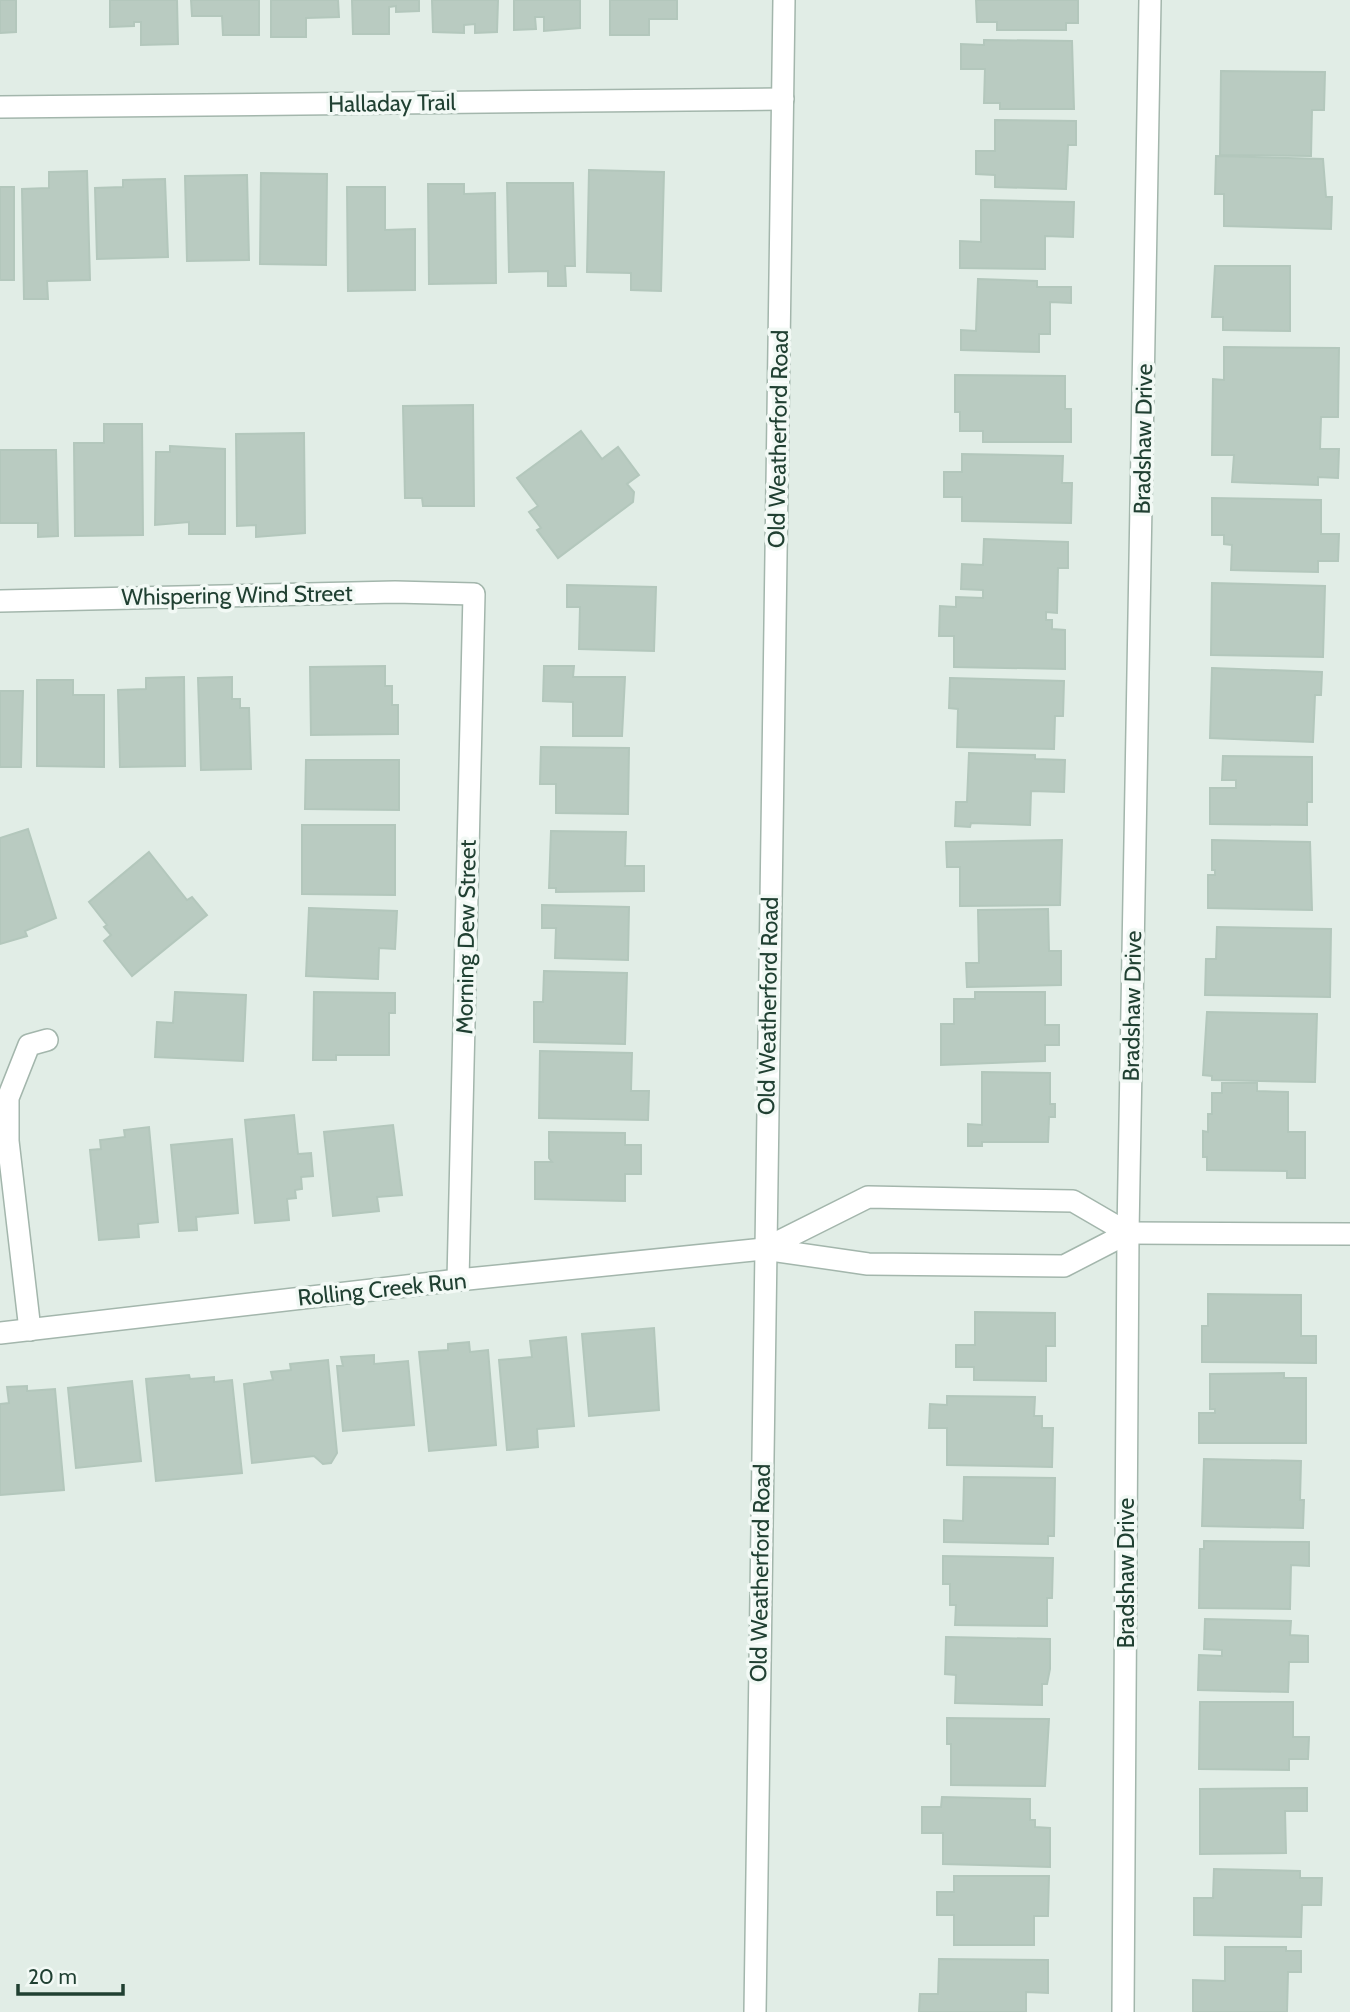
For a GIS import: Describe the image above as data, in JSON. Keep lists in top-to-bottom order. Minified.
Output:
{"streets":{"street":["Halladay Trail","Old Weatherford Road","Bradshaw Drive","Whispering Wind Street","Morning Dew Street","Rolling Creek Run"]},"crossings":[["Halladay Trail","Old Weatherford Road"],["Old Weatherford Road","Rolling Creek Run"],["Whispering Wind Street","Morning Dew Street"],["Morning Dew Street","Rolling Creek Run"]],"scale_bar":"20 m"}
